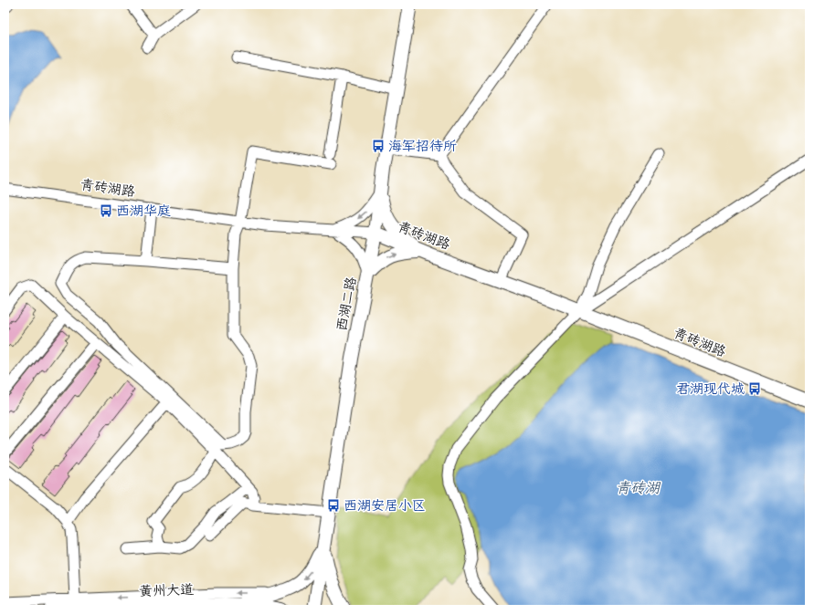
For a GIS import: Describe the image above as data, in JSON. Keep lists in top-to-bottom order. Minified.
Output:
{"streets":{"main road":["青砖湖路","西湖二路","黄州大道"]},"crossings":[["青砖湖路","西湖二路"]],"water":["青砖湖"],"places":{"bus stop":["海军招待所","西湖华庭","君湖现代城","西湖安居小区"]}}
